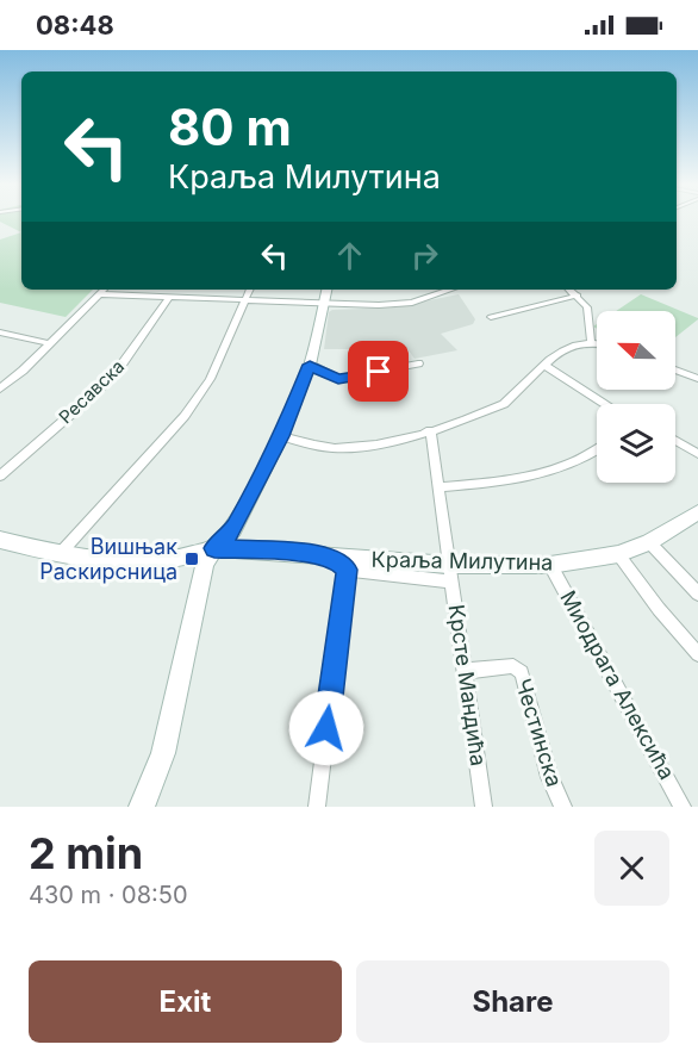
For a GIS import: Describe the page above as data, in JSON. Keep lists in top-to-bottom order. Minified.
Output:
{"streets":{"street":["Ресавска","Краља Милутина","Крсте Мандића","Миодрага Алексића","Честинска"]},"crossings":[["Краља Милутина","Крсте Мандића"],["Краља Милутина","Миодрага Алексића"],["Крсте Мандића","Честинска"]],"places":{"transit":["Вишњак Раскирсница"]},"north":"left","page":{"status":"08:48","turn":["80 m","Краља Милутина"],"heading":["2 min","430 m · 08:50"],"buttons":["Exit","Share"]}}
